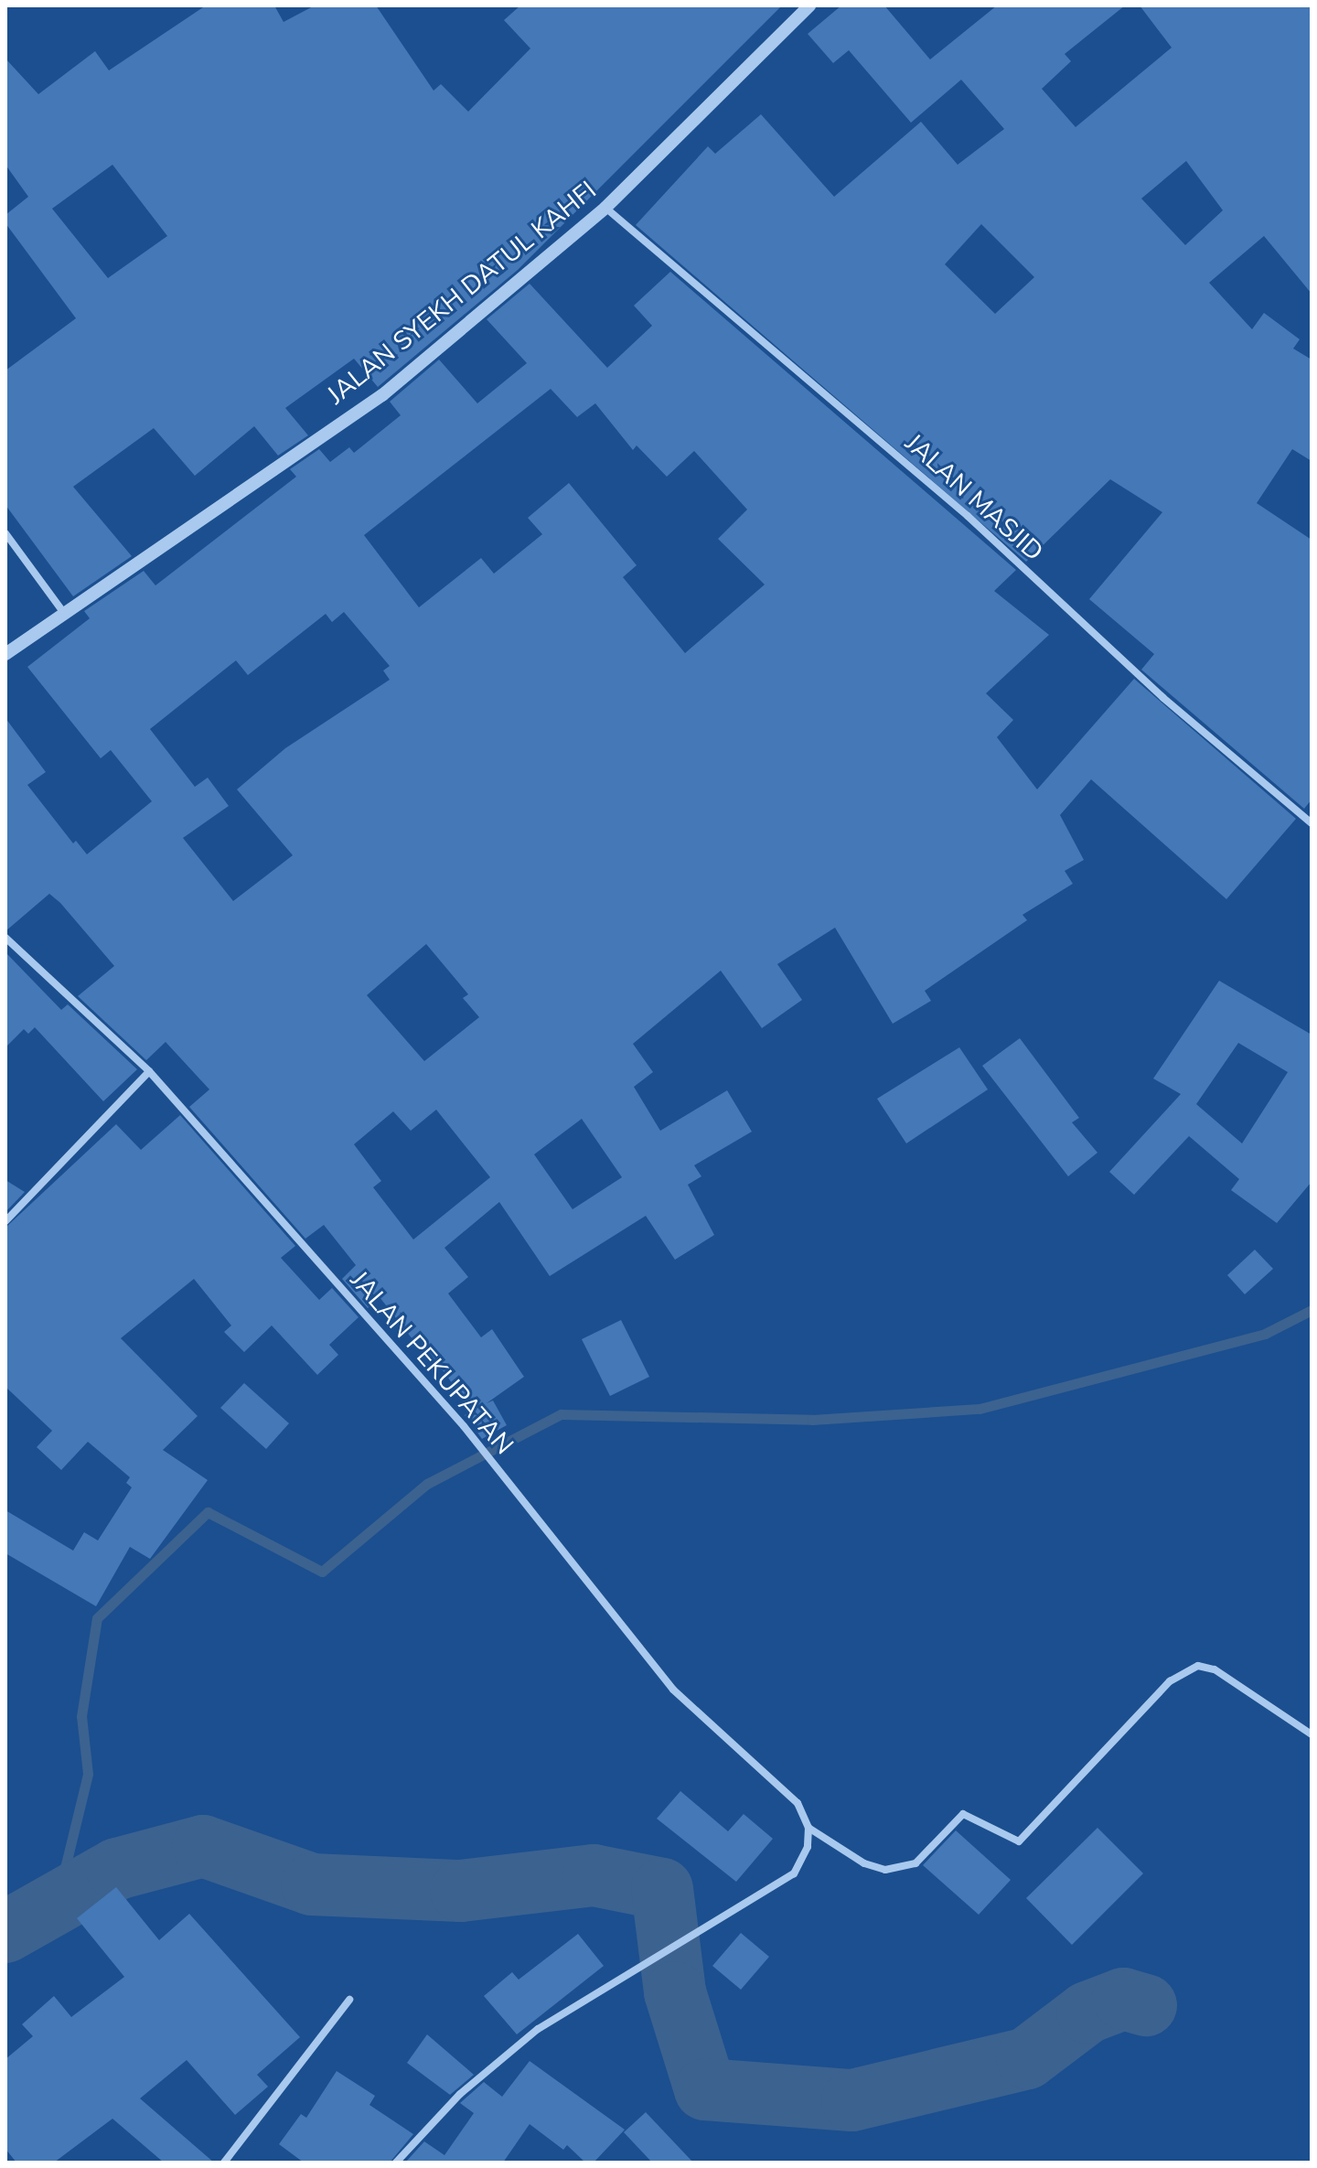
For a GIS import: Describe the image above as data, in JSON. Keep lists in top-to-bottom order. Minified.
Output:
{"streets":{"street":["JALAN SYEKH DATUL KAHFI","JALAN MASJID","JALAN PEKUPATAN"]},"crossings":[["JALAN SYEKH DATUL KAHFI","JALAN MASJID"]]}
